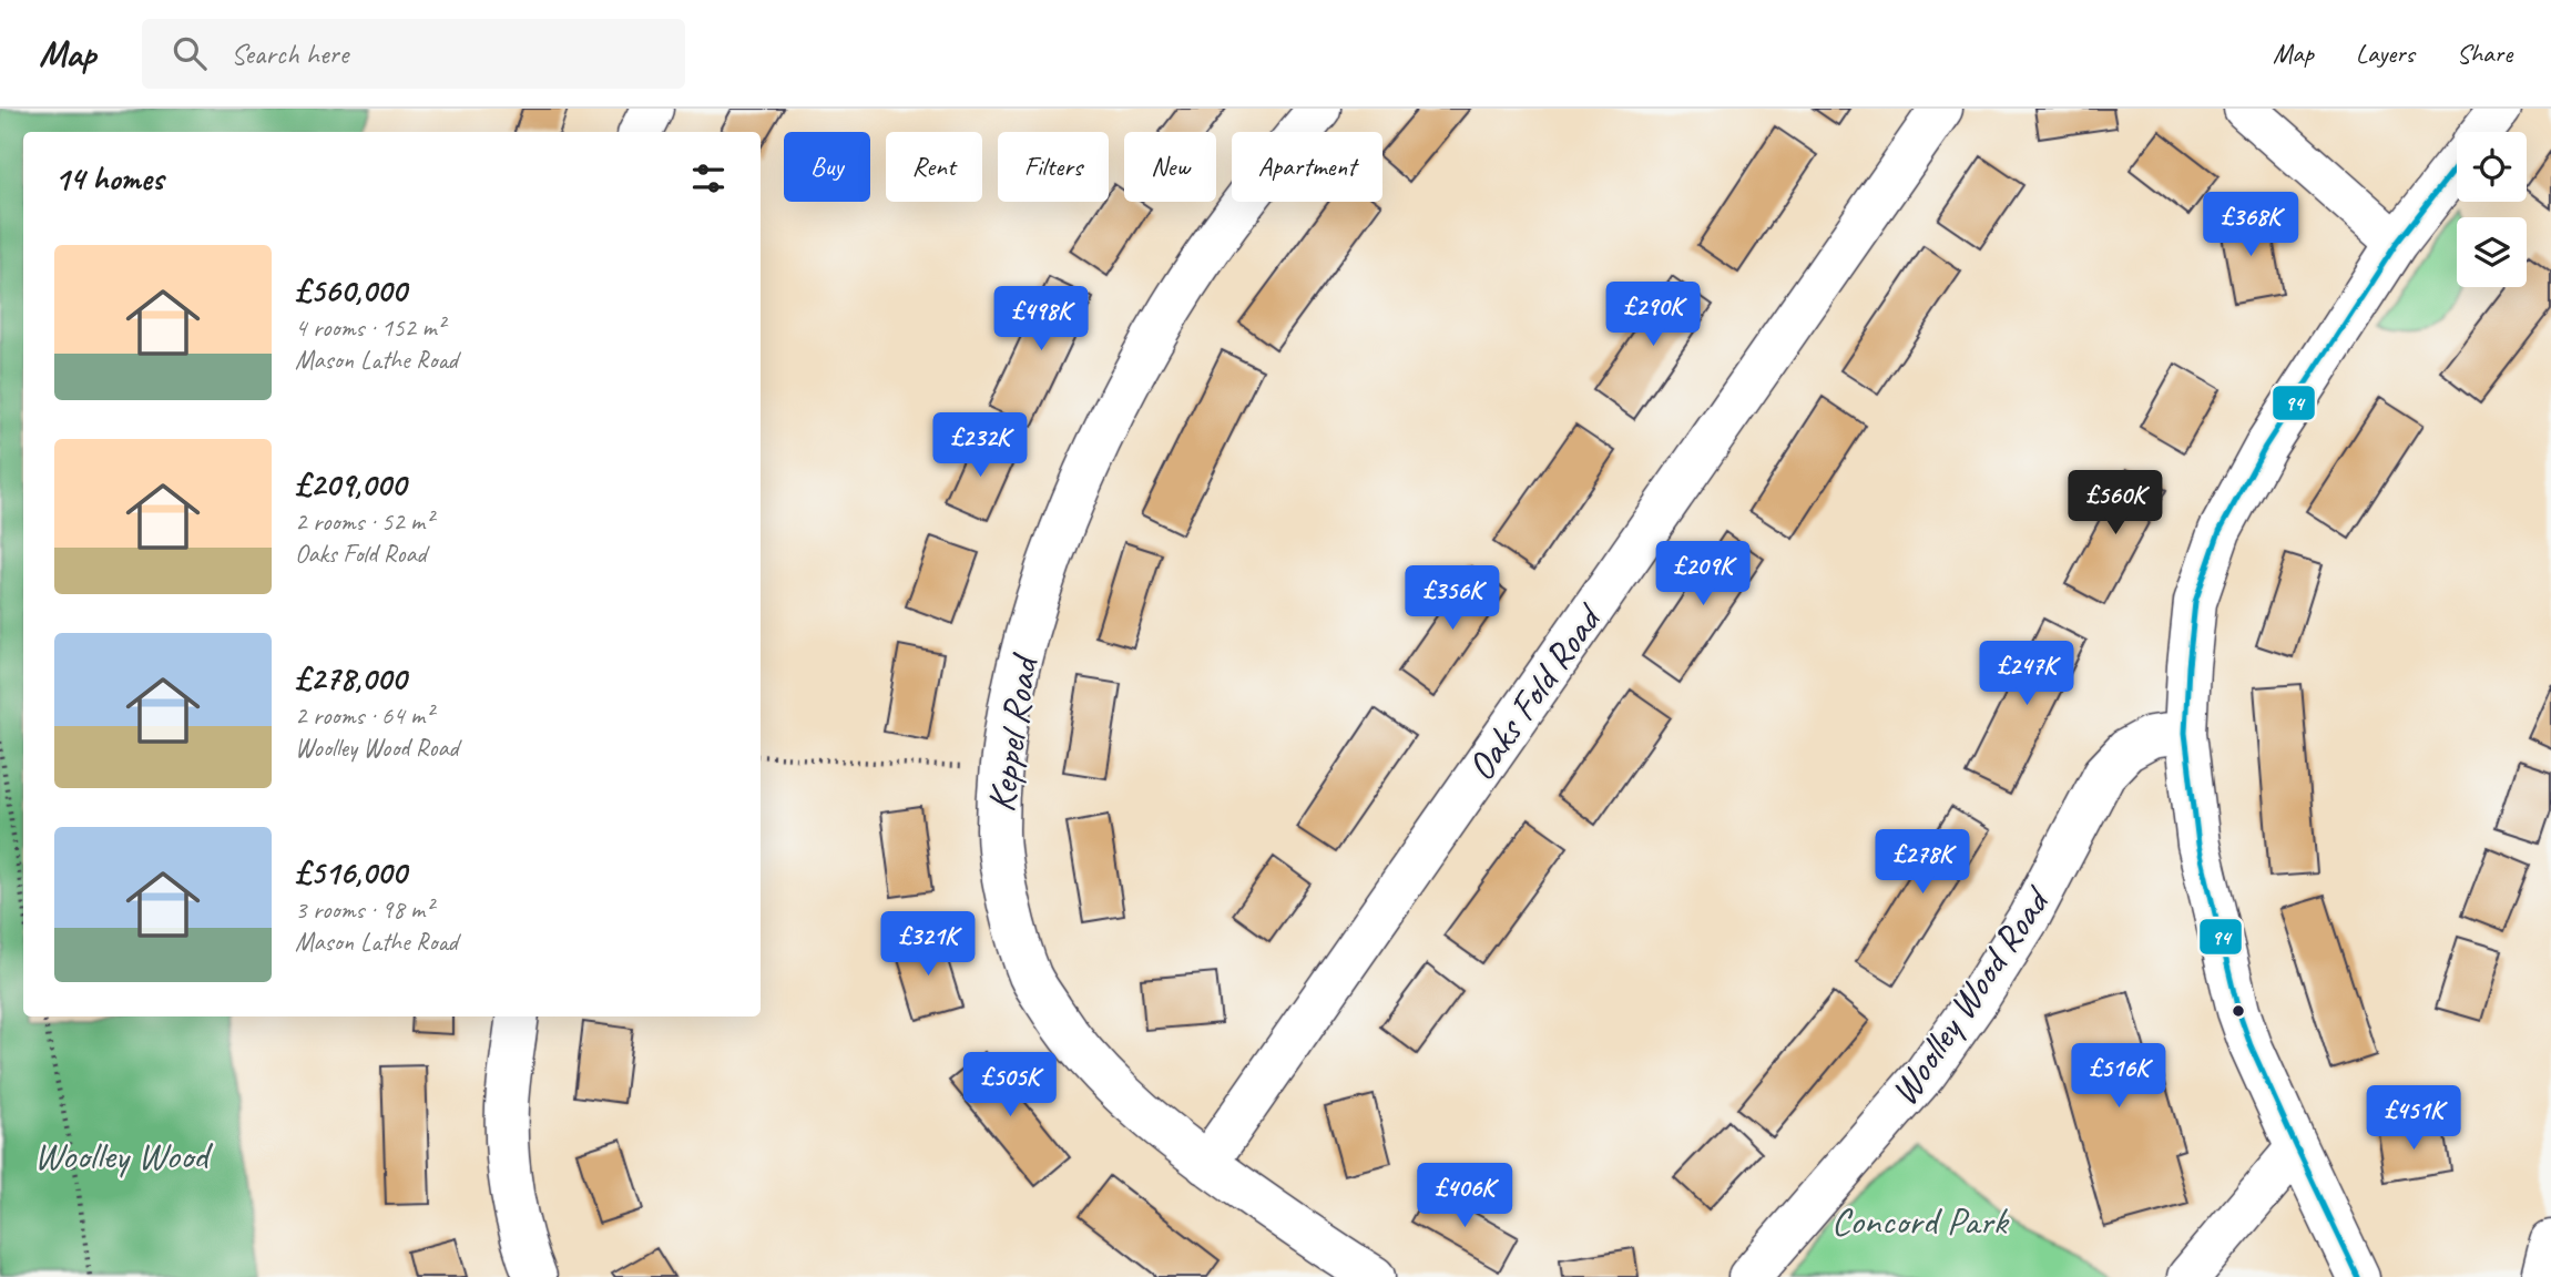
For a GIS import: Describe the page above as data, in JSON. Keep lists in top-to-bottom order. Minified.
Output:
{"streets":{"street":["Oaks Fold Road","Keppel Road","Woolley Wood Road"]},"crossings":[["Oaks Fold Road","Keppel Road"]],"parks":["Woolley Wood","Concord Park"],"lines":["transit line 94"],"page":{"header":"Map","search":"Search here","nav":["Map","Layers","Share"],"chip":["Buy","Rent","Filters","New","Apartment"],"heading":"14 homes","price":["£368K","£290K","£498K","£232K","£560K","£209K","£356K","£247K","£278K","£321K","£516K","£505K","£451K","£406K"],"list":[{"name":"£560,000","note":"4 rooms · 152 m² · Mason Lathe Road"},{"name":"£209,000","note":"2 rooms · 52 m² · Oaks Fold Road"},{"name":"£278,000","note":"2 rooms · 64 m² · Woolley Wood Road"},{"name":"£516,000","note":"3 rooms · 98 m² · Mason Lathe Road"}]}}
